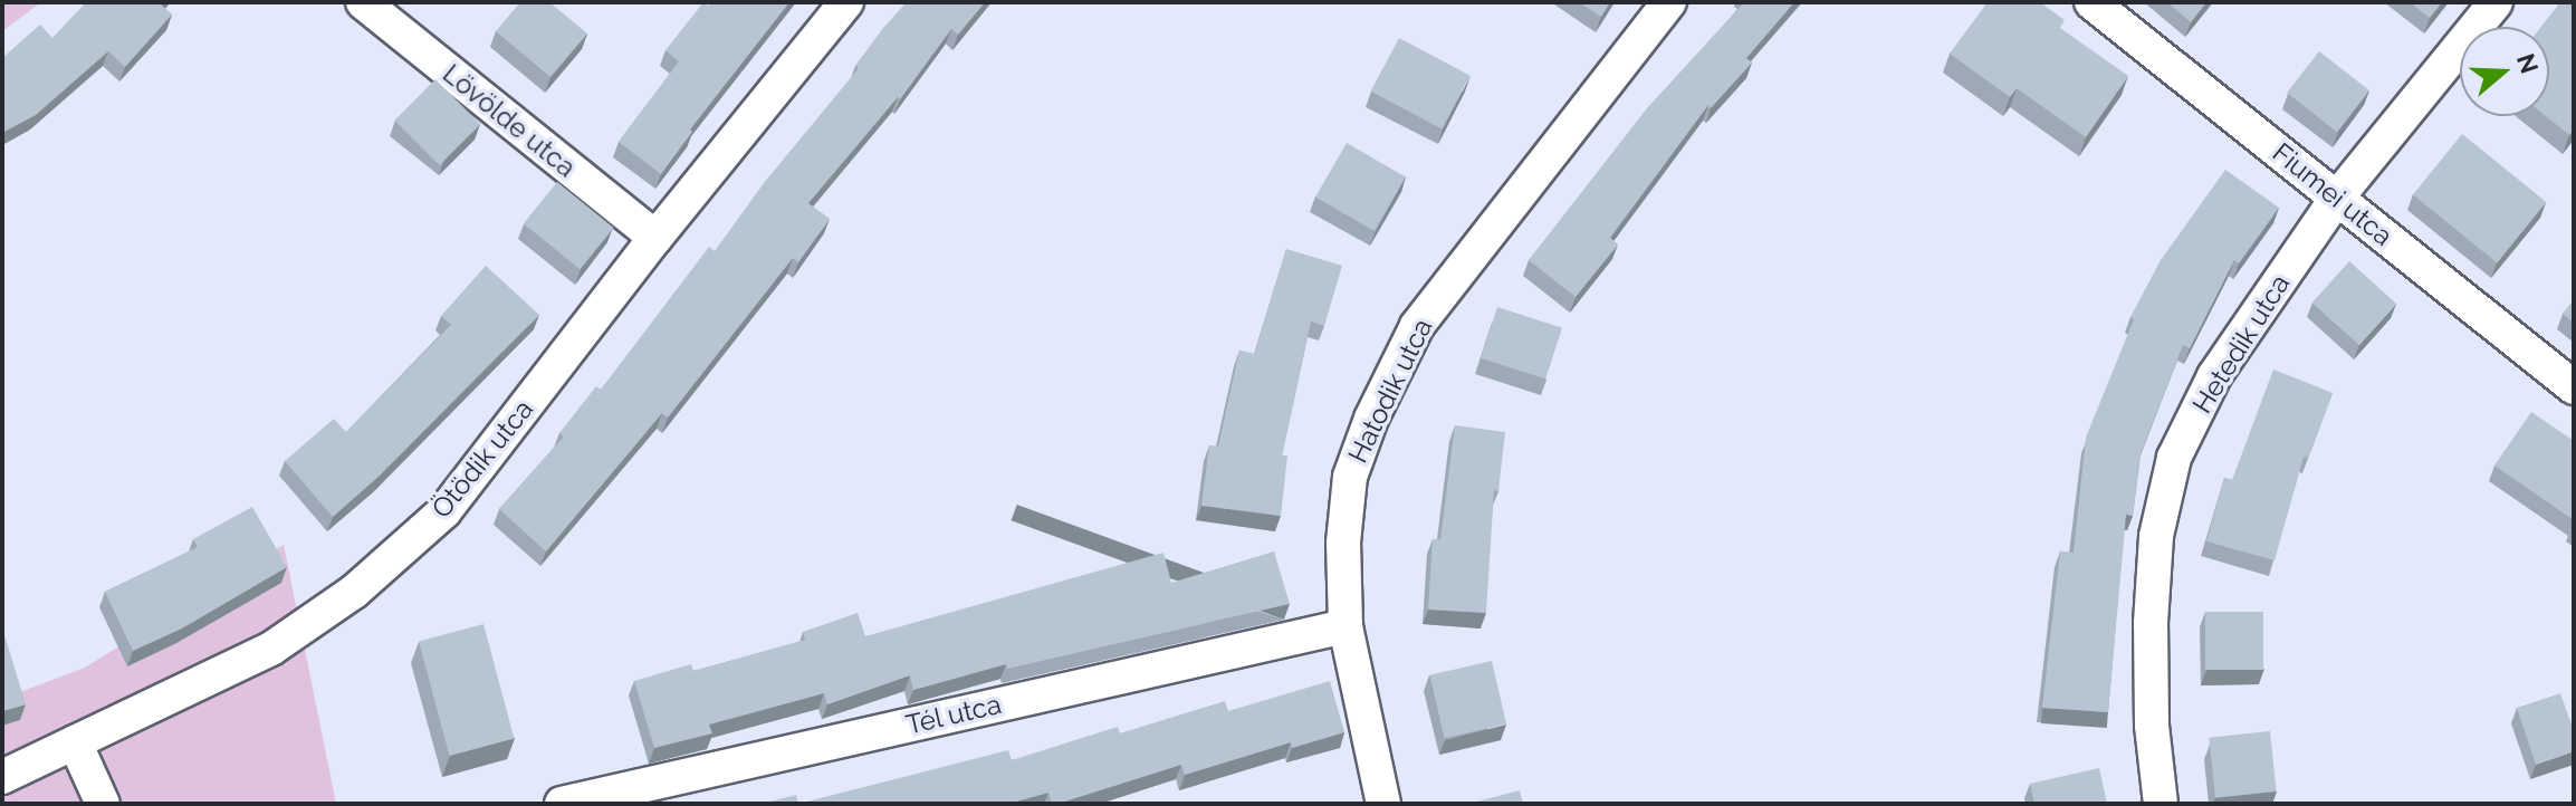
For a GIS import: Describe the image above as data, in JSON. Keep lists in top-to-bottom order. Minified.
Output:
{"streets":{"street":["Lövölde utca","Fiumei utca","Hetedik utca","Hatodik utca","Ötödik utca","Tél utca"]},"crossings":[["Lövölde utca","Ötödik utca"],["Fiumei utca","Hetedik utca"],["Hatodik utca","Tél utca"]],"north":"right"}
